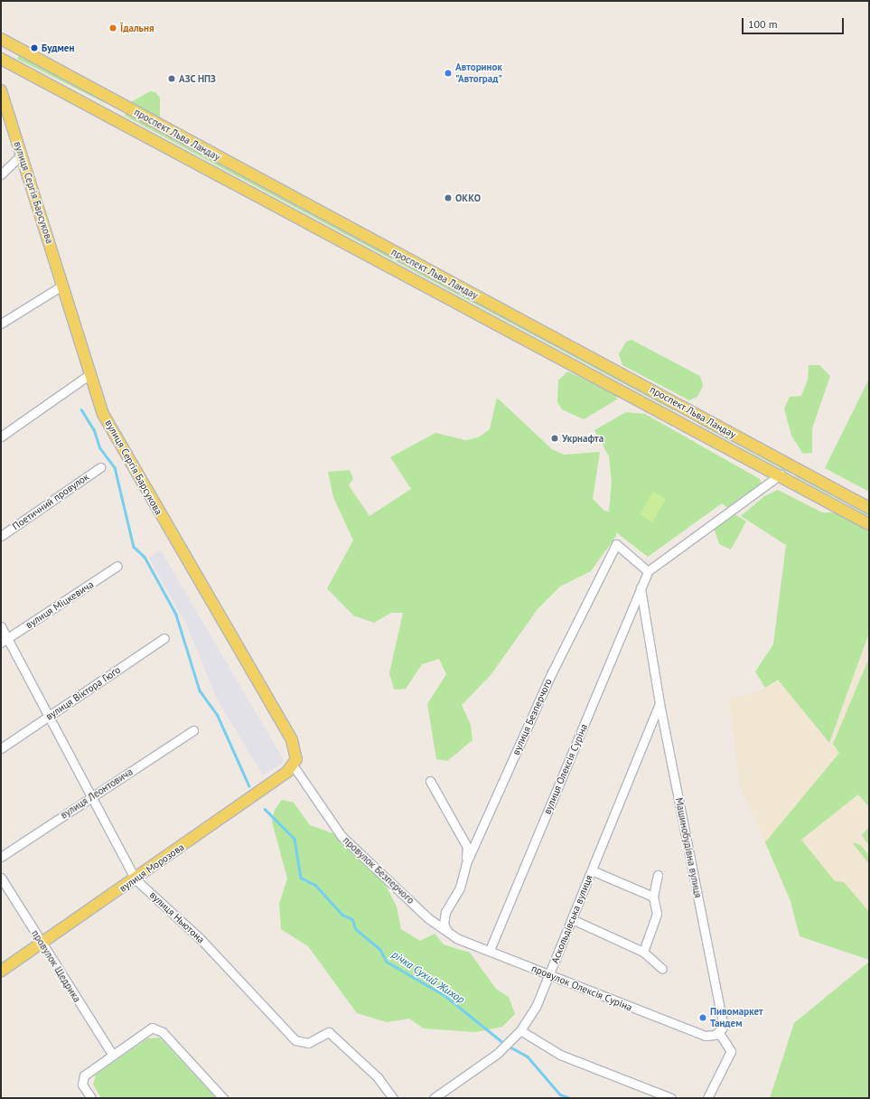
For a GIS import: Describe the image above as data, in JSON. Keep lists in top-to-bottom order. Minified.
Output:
{"streets":{"main road":["проспект Льва Ландау","вулиця Сергія Барсукова","вулиця Морозова"],"street":["Поетичний провулок","вулиця Міцкевича","вулиця Віктора Гюґо","вулиця Безперчого","вулиця Олексія Суріна","вулиця Леонтовича","Машинобудівна вулиця","провулок Безперчого","вулиця Ньютона","Аскольдівська вулиця","провулок Щедрика","провулок Олексія Суріна"]},"crossings":[["вулиця Сергія Барсукова","вулиця Морозова"],["вулиця Сергія Барсукова","провулок Безперчого"],["вулиця Міцкевича","вулиця Ньютона"],["вулиця Віктора Гюґо","вулиця Ньютона"],["вулиця Безперчого","вулиця Олексія Суріна"],["вулиця Безперчого","провулок Безперчого"],["вулиця Безперчого","провулок Олексія Суріна"],["вулиця Олексія Суріна","Машинобудівна вулиця"],["вулиця Олексія Суріна","провулок Олексія Суріна"],["вулиця Леонтовича","вулиця Ньютона"],["Машинобудівна вулиця","Аскольдівська вулиця"],["Машинобудівна вулиця","провулок Олексія Суріна"],["вулиця Морозова","провулок Безперчого"],["вулиця Морозова","вулиця Ньютона"],["вулиця Морозова","провулок Щедрика"],["провулок Безперчого","провулок Олексія Суріна"],["Аскольдівська вулиця","провулок Олексія Суріна"]],"water":["річка Сухий Жихор"],"places":["Їдальня","Будмен","Авторинок \"Автоград\"","АЗС НПЗ","ОККО","Укрнафта","Пивомаркет Тандем"],"scale_bar":"100 m"}
